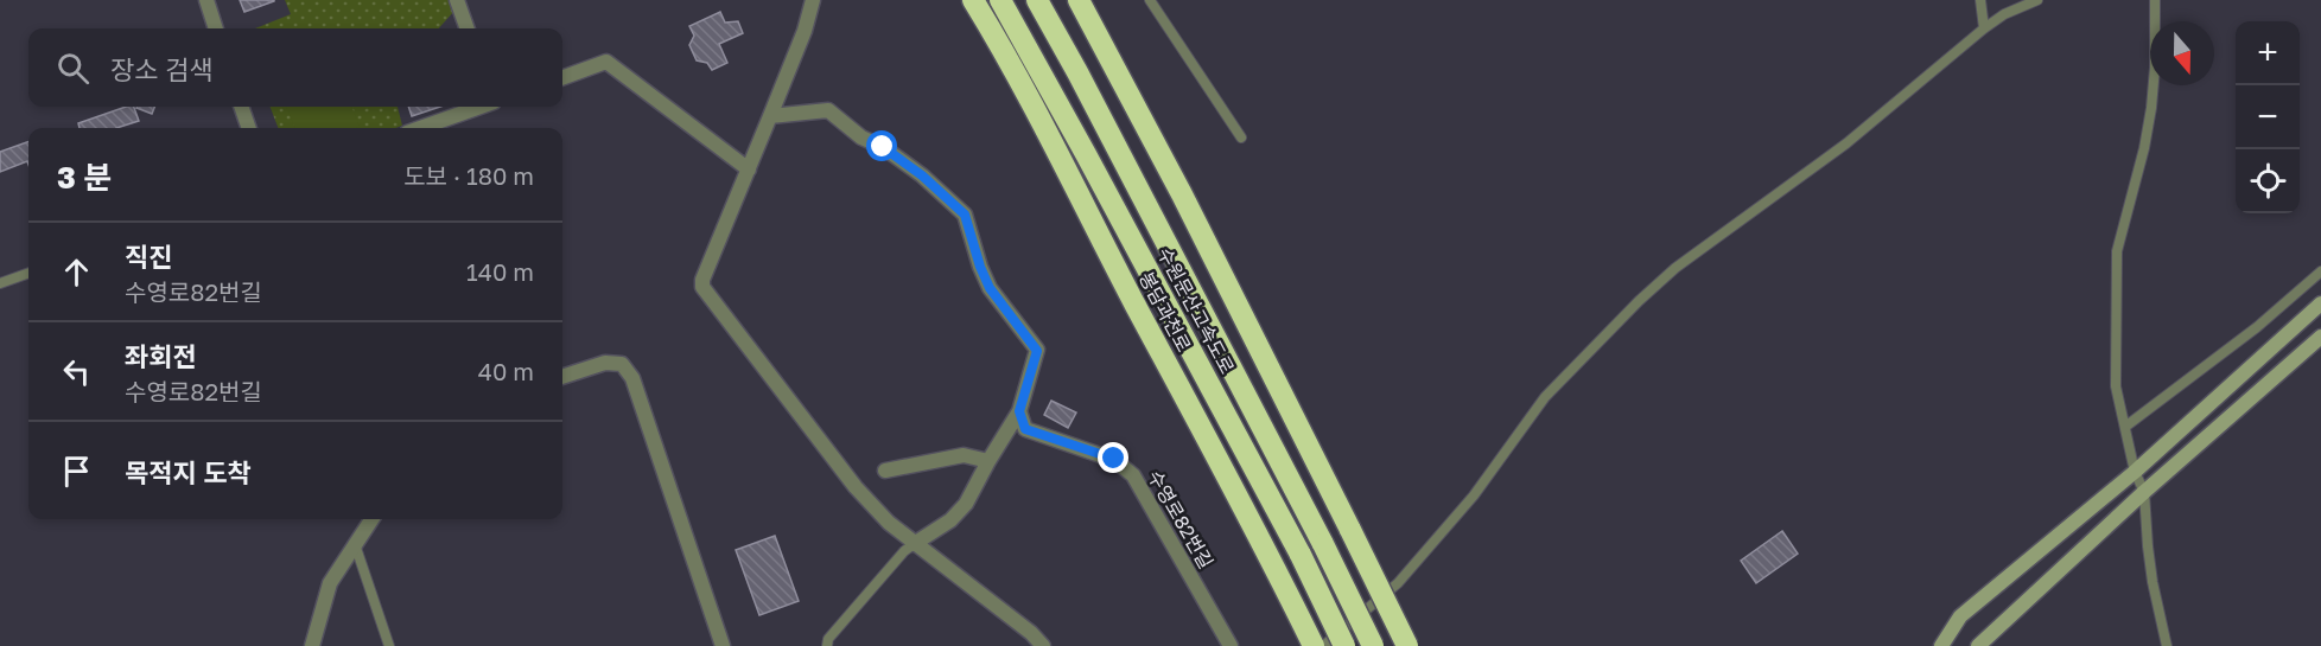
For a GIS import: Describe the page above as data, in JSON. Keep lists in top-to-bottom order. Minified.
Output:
{"streets":{"highway":["수원문산고속도로","봉담과천로"],"street":["수영로82번길"]},"north":"bottom","page":{"map_buttons":["+","−"],"search":"장소 검색","heading":["3 분","도보 · 180 m"],"list":[["직진","수영로82번길","140 m"],["좌회전","수영로82번길","40 m"],"목적지 도착"]}}
